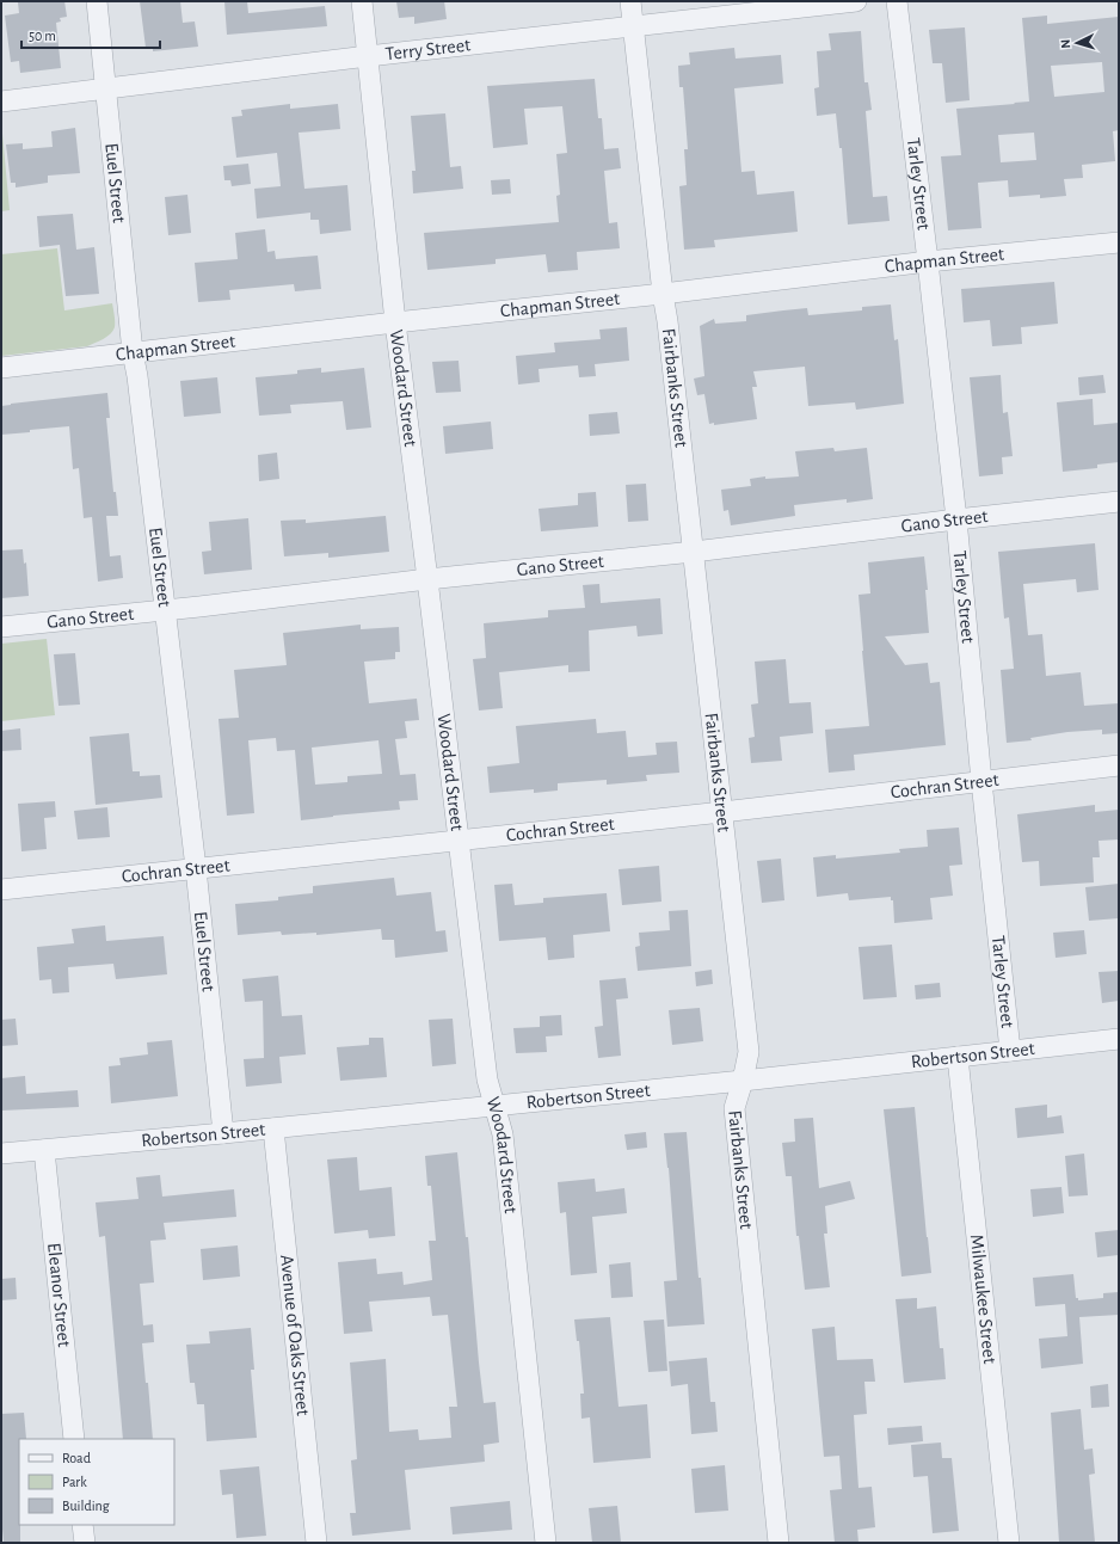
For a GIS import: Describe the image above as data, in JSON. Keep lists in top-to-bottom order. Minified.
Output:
{"streets":{"street":["Terry Street","Euel Street","Tarley Street","Chapman Street","Woodard Street","Fairbanks Street","Gano Street","Cochran Street","Robertson Street","Eleanor Street","Milwaukee Street","Avenue of Oaks Street"]},"crossings":[["Terry Street","Euel Street"],["Terry Street","Woodard Street"],["Terry Street","Fairbanks Street"],["Euel Street","Chapman Street"],["Euel Street","Gano Street"],["Euel Street","Cochran Street"],["Euel Street","Robertson Street"],["Tarley Street","Chapman Street"],["Tarley Street","Gano Street"],["Tarley Street","Cochran Street"],["Tarley Street","Robertson Street"],["Chapman Street","Woodard Street"],["Chapman Street","Fairbanks Street"],["Woodard Street","Gano Street"],["Woodard Street","Cochran Street"],["Woodard Street","Robertson Street"],["Fairbanks Street","Gano Street"],["Fairbanks Street","Cochran Street"],["Fairbanks Street","Robertson Street"],["Robertson Street","Eleanor Street"],["Robertson Street","Milwaukee Street"],["Robertson Street","Avenue of Oaks Street"]],"legend":["Road","Park","Building"],"scale_bar":"50 m","north":"left"}
